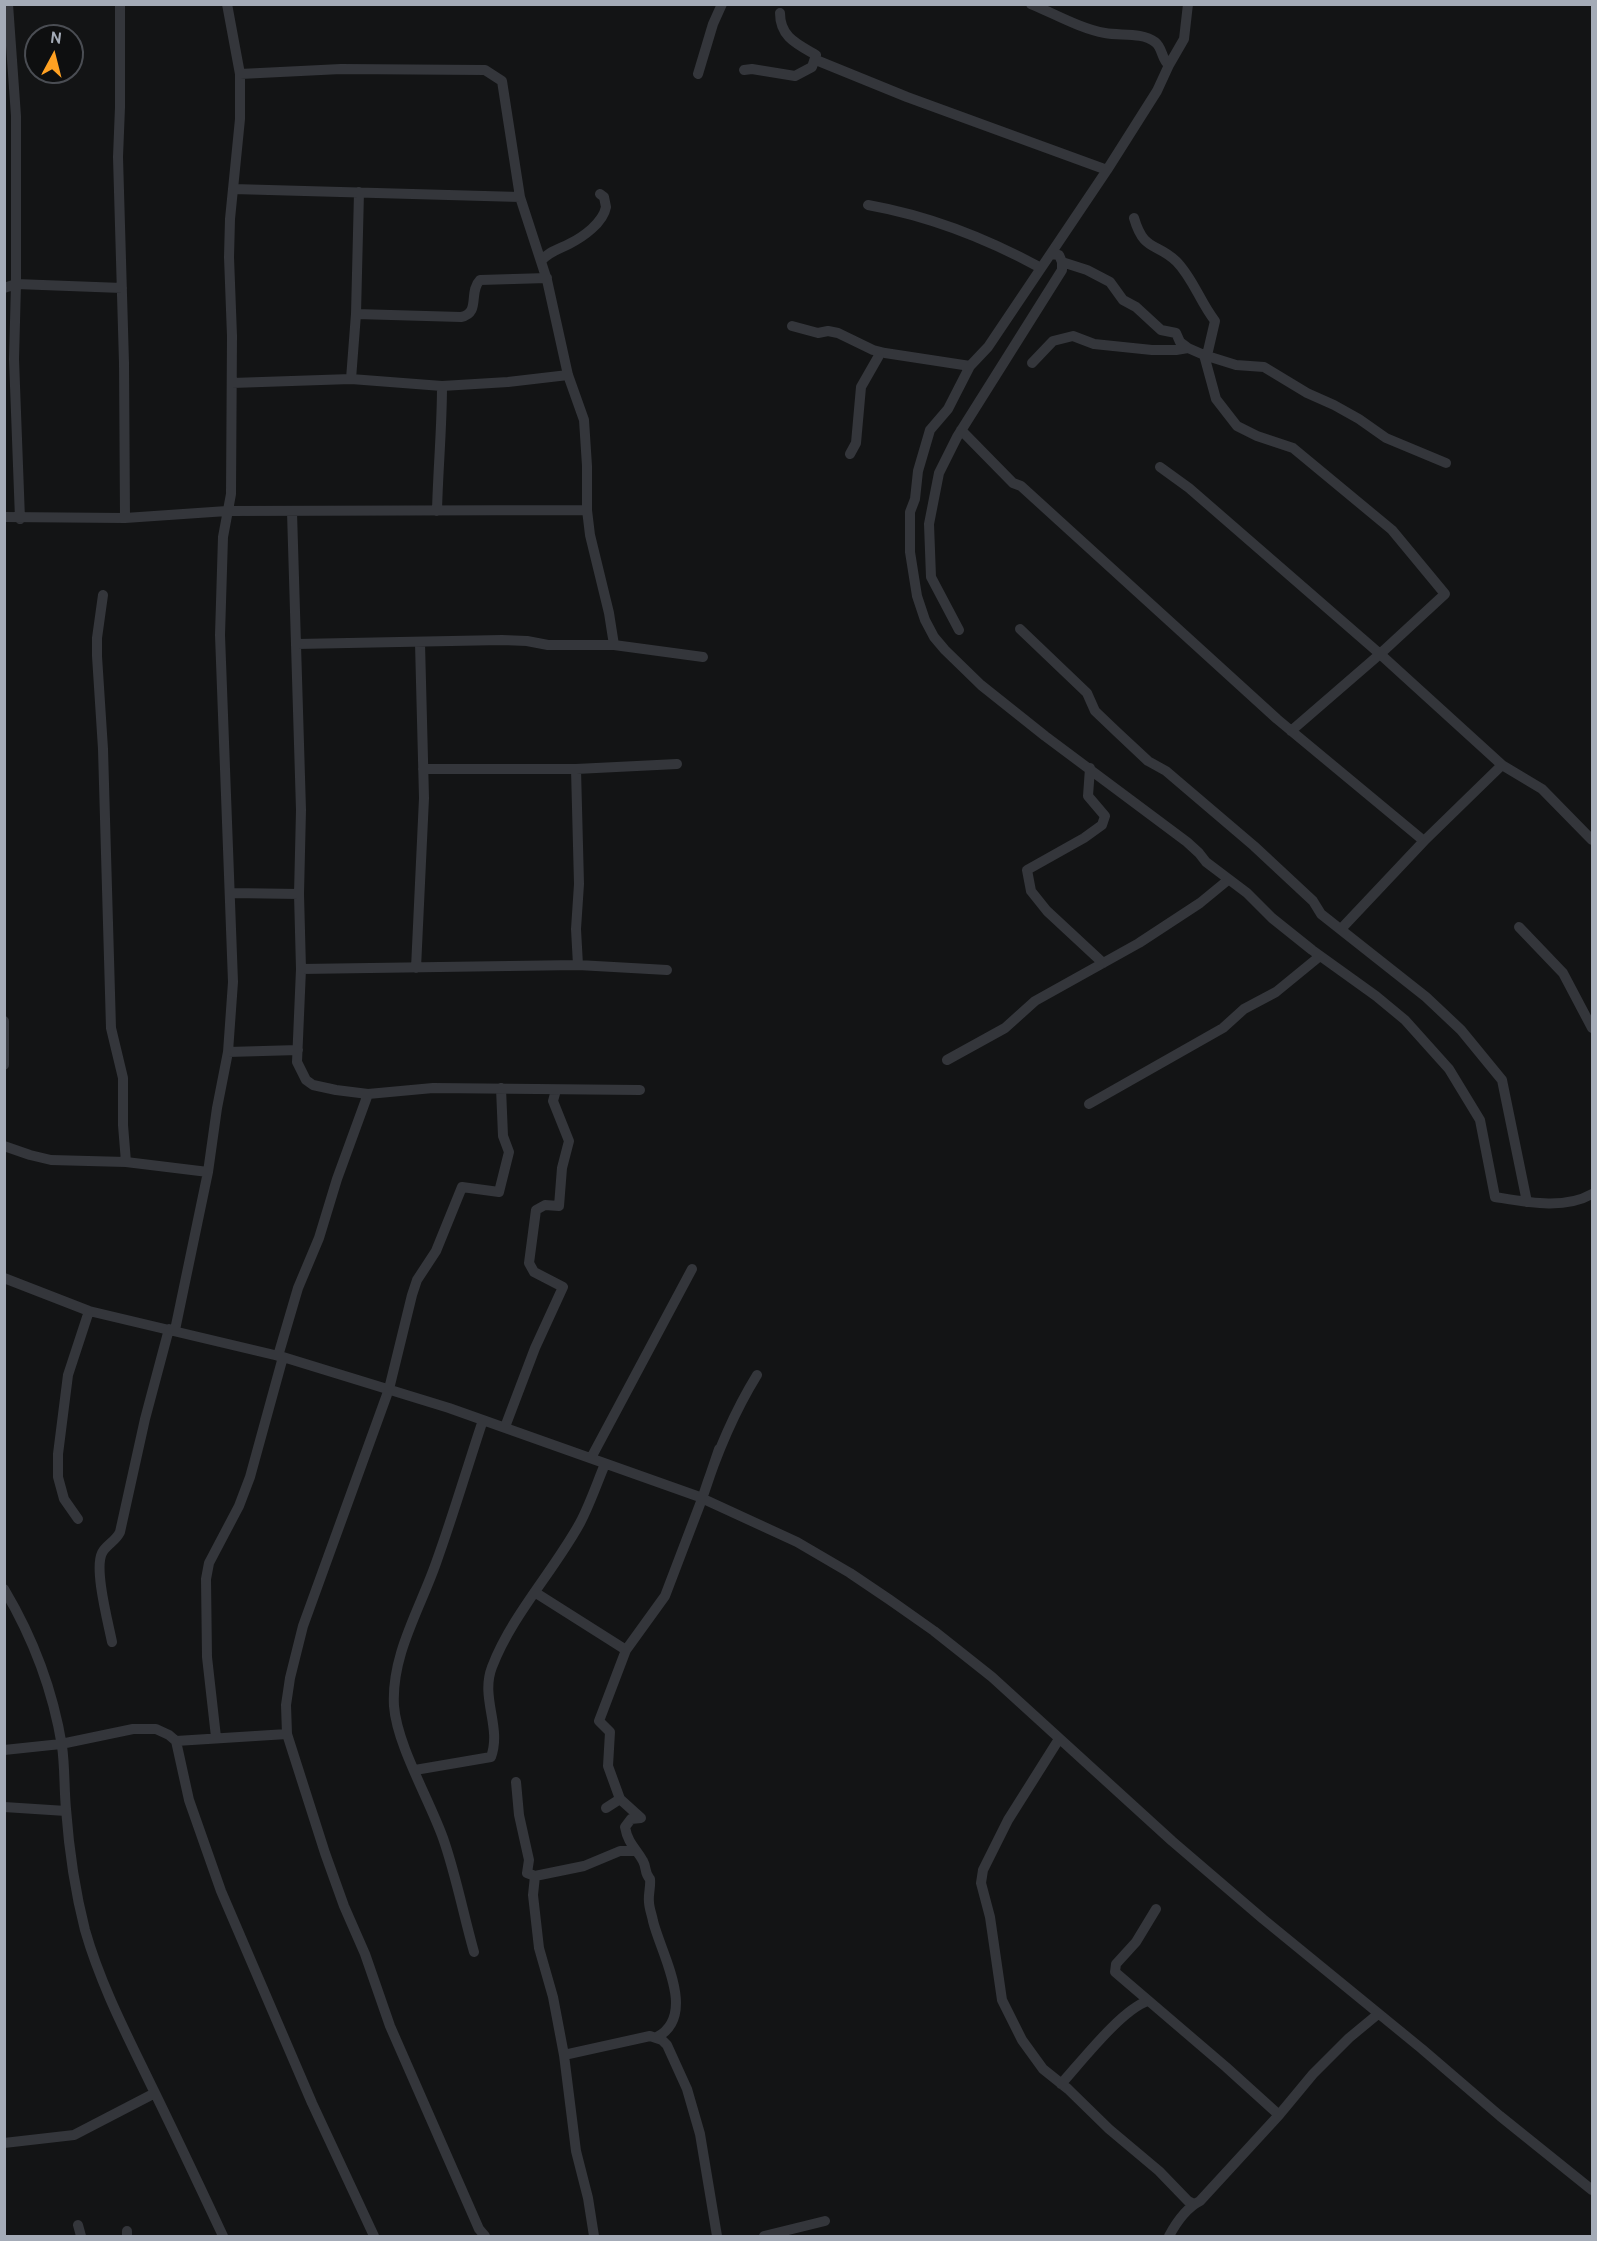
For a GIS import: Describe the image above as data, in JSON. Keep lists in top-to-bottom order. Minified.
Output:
{"north":"top"}
